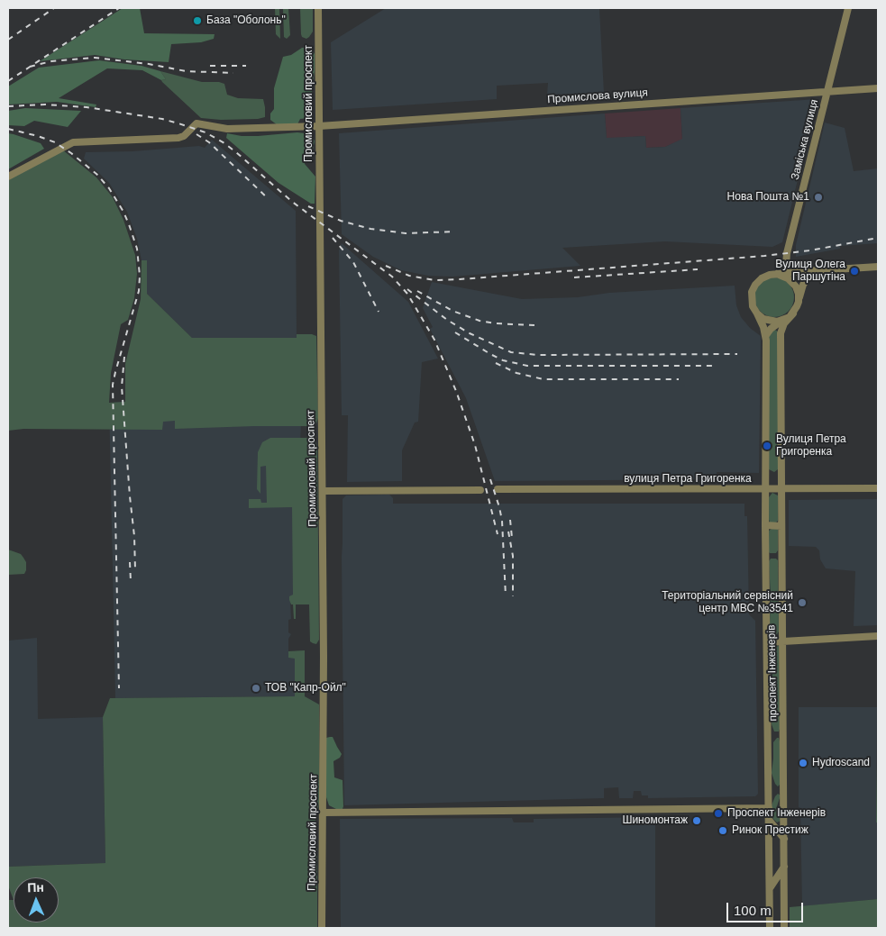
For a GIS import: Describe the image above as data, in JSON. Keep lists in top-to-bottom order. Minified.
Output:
{"streets":{"street":["Промислова вулиця","Промисловий проспект","Заміська вулиця","вулиця Петра Григоренка","проспект Інженерів"]},"crossings":[["Промислова вулиця","Промисловий проспект"],["Промислова вулиця","Заміська вулиця"],["Заміська вулиця","проспект Інженерів"],["вулиця Петра Григоренка","проспект Інженерів"]],"places":["База \"Оболонь\"","Нова Пошта №1","Вулиця Олега Паршутіна","Вулиця Петра Григоренка","Територіальний сервісний центр МВС №3541","ТОВ \"Капр-Ойл\"","Hydroscand","Проспект Інженерів","Шиномонтаж","Ринок Престиж"],"scale_bar":"100 m","north":"top"}
